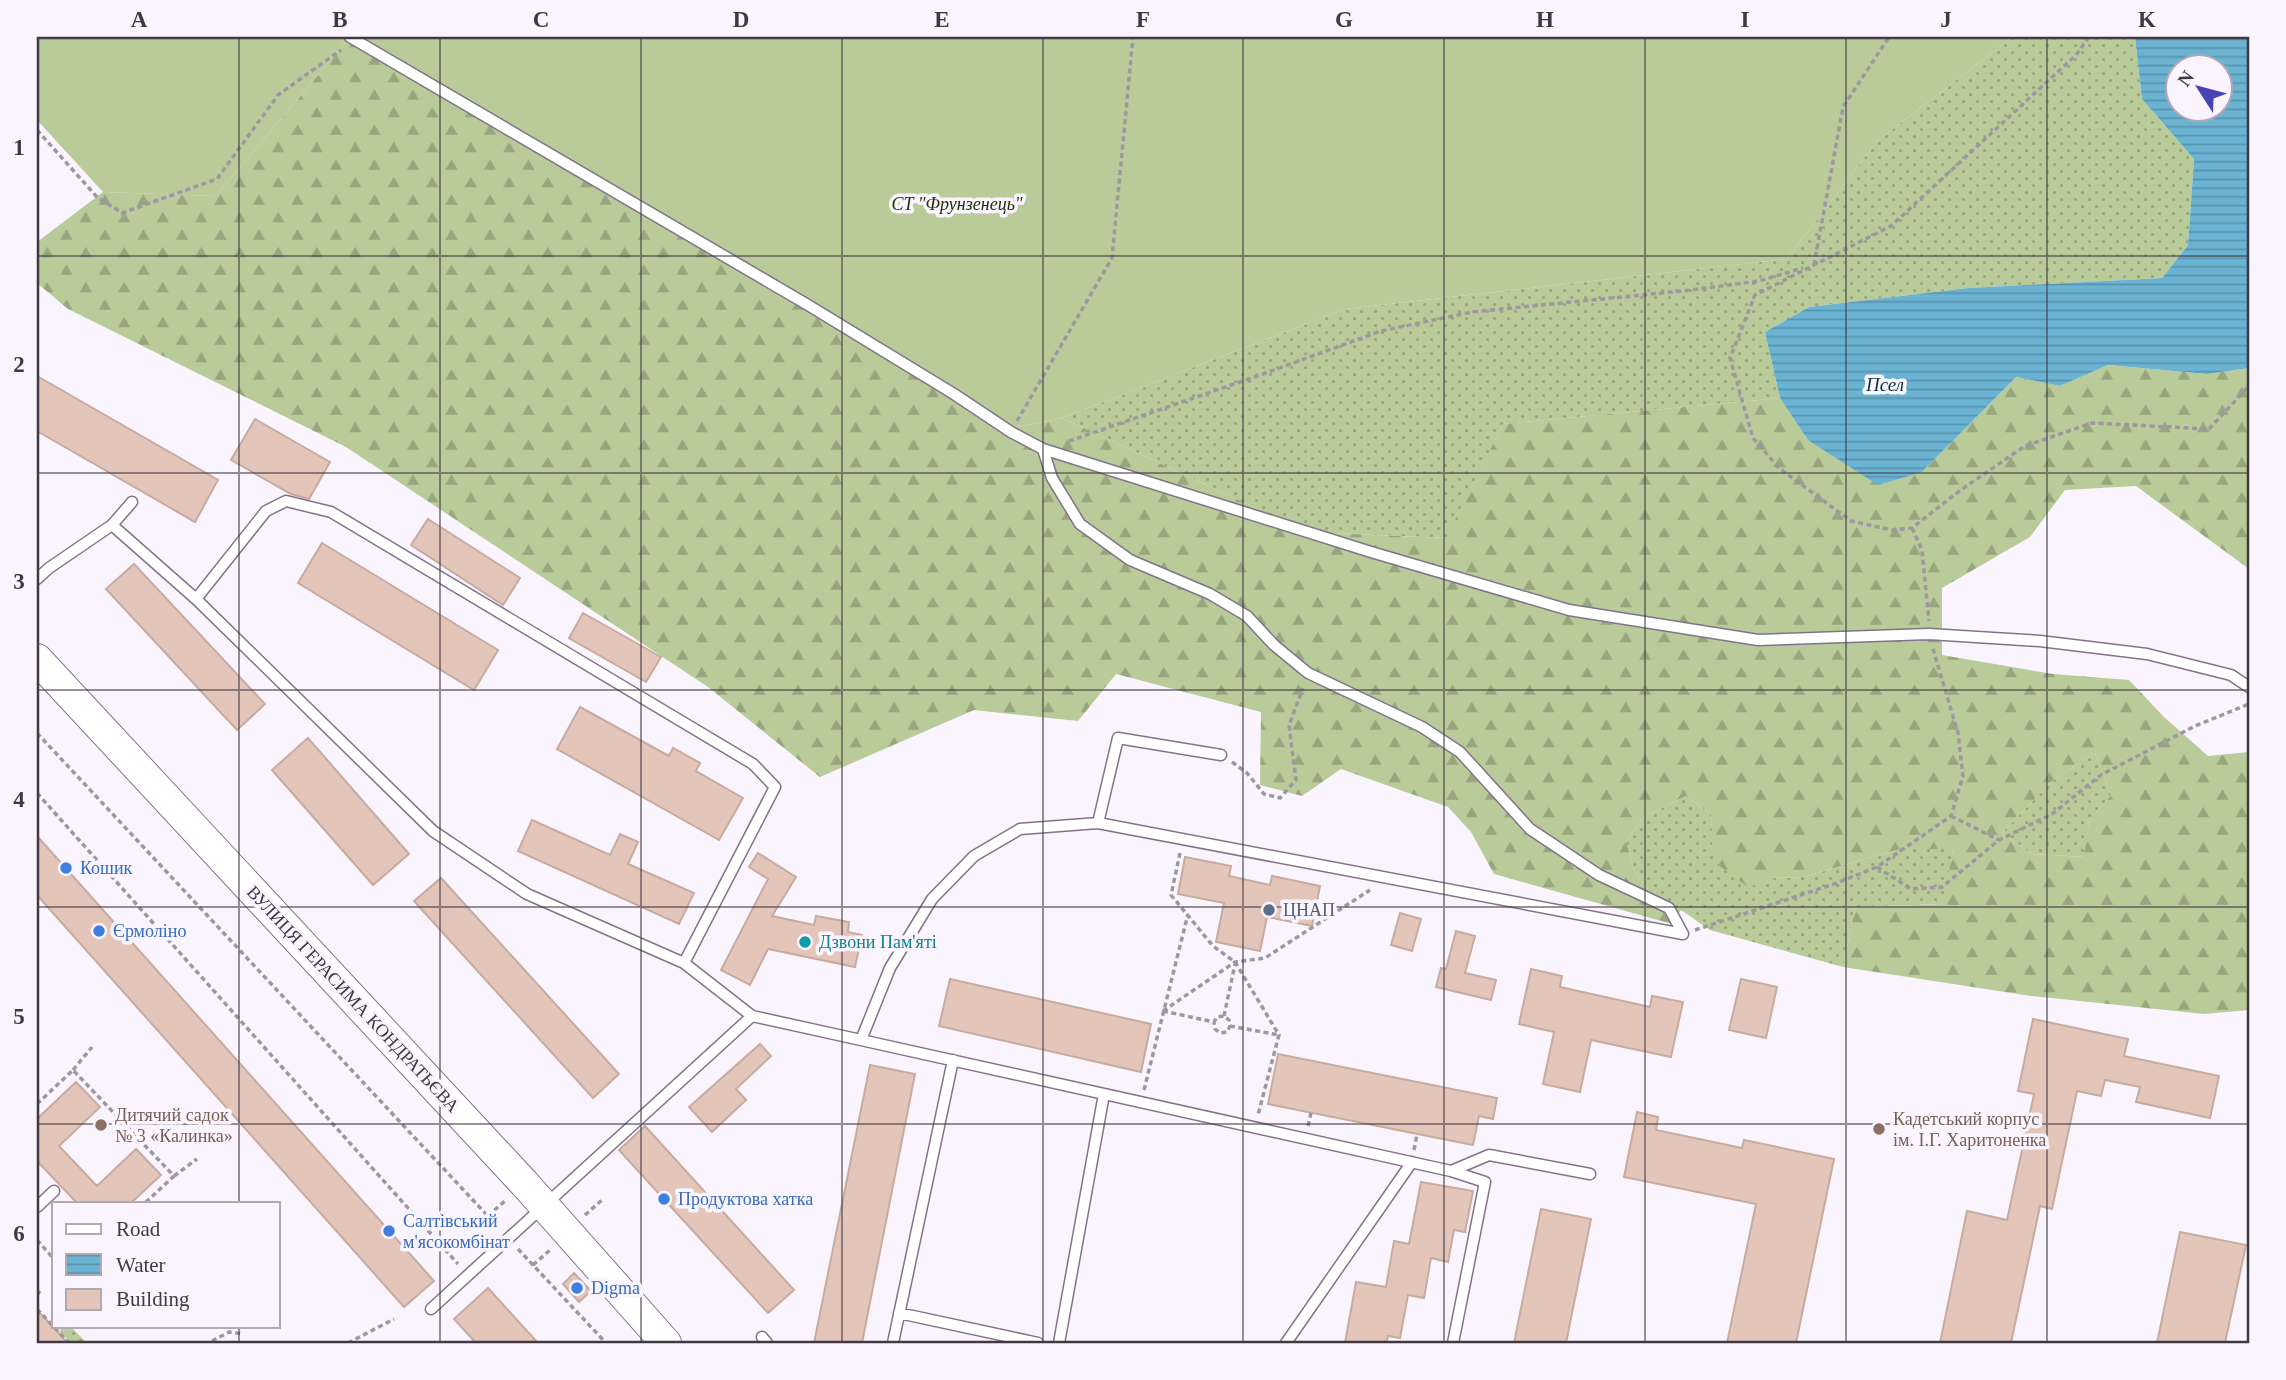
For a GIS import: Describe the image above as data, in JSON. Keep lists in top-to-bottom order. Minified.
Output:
{"streets":{"main road":["ВУЛИЦЯ ГЕРАСИМА КОНДРАТЬЄВА"]},"water":["Псел"],"parks":["СТ \"Фрунзенець\""],"places":["Кошик","ЦНАП","Єрмоліно","Дзвони Пам'яті","Дитячий садок № 3 «Калинка»","Кадетський корпус ім. І.Г. Харитоненка","Продуктова хатка","Салтівський м'ясокомбінат","Digma"],"legend":["Road","Water","Building"],"north":"top left","grid":{"columns":["A","B","C","D","E","F","G","H","I","J","K"],"rows":["1","2","3","4","5","6"]}}
